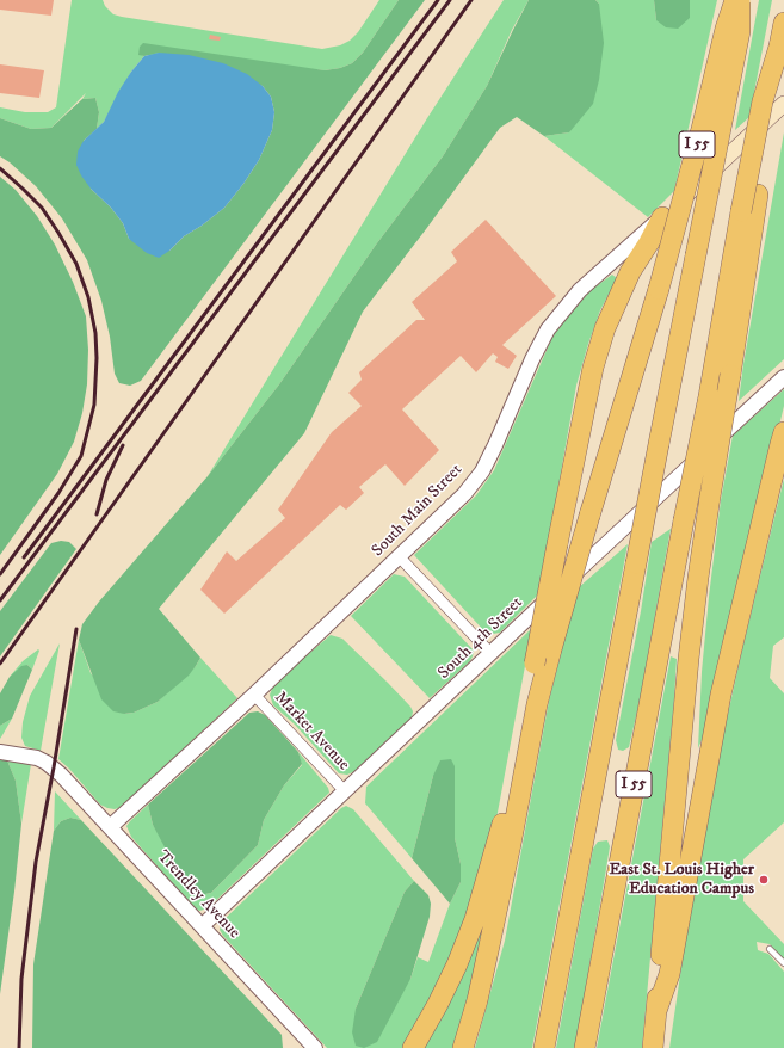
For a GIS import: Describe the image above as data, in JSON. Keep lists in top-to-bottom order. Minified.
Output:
{"streets":{"highway":["I 55"],"main road":["South Main Street"],"street":["South 4th Street","Market Avenue","Trendley Avenue"]},"crossings":[["South Main Street","Market Avenue"],["South Main Street","Trendley Avenue"],["South 4th Street","Market Avenue"],["South 4th Street","Trendley Avenue"]],"places":["East St. Louis Higher Education Campus"]}
